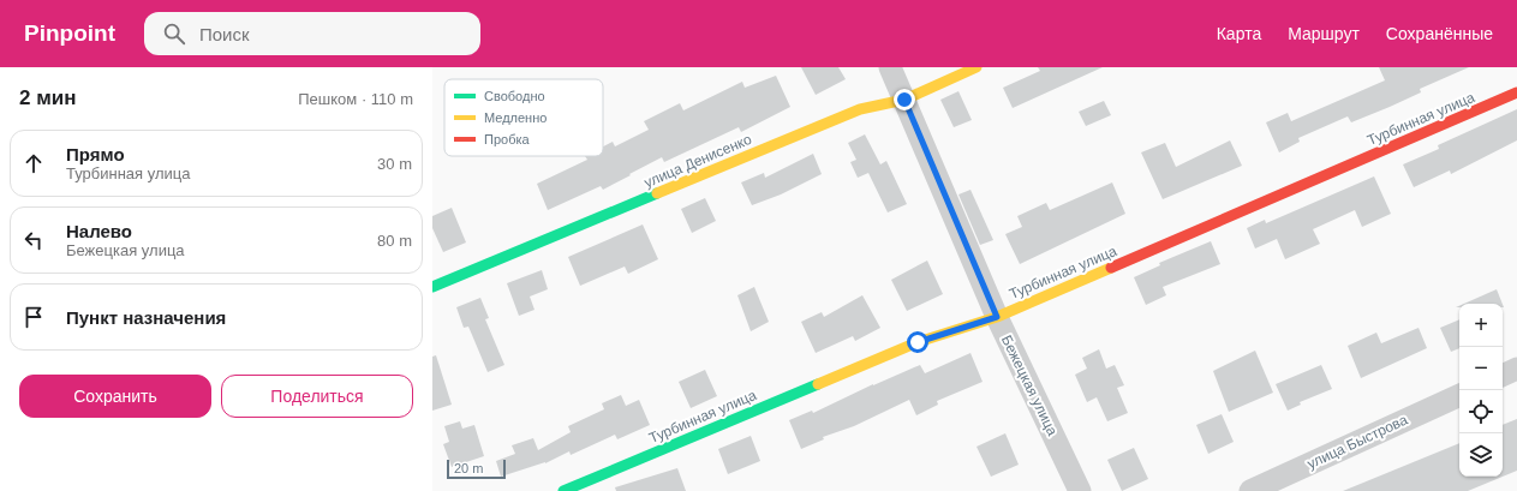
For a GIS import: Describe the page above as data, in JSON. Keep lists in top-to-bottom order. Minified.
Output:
{"streets":{"street":["Турбинная улица","улица Денисенко","Бежецкая улица","улица Быстрова"]},"crossings":[["Турбинная улица","Бежецкая улица"],["улица Денисенко","Бежецкая улица"]],"legend":["Свободно","Медленно","Пробка"],"scale_bar":"20 m","page":{"header":"Pinpoint","search":"Поиск","nav":["Карта","Маршрут","Сохранённые"],"heading":["2 мин","Пешком · 110 m"],"list":[["Прямо","Турбинная улица","30 m"],["Налево","Бежецкая улица","80 m"],"Пункт назначения"],"map_buttons":["+","−"],"buttons":["Сохранить","Поделиться"],"scale":"20 m"}}
